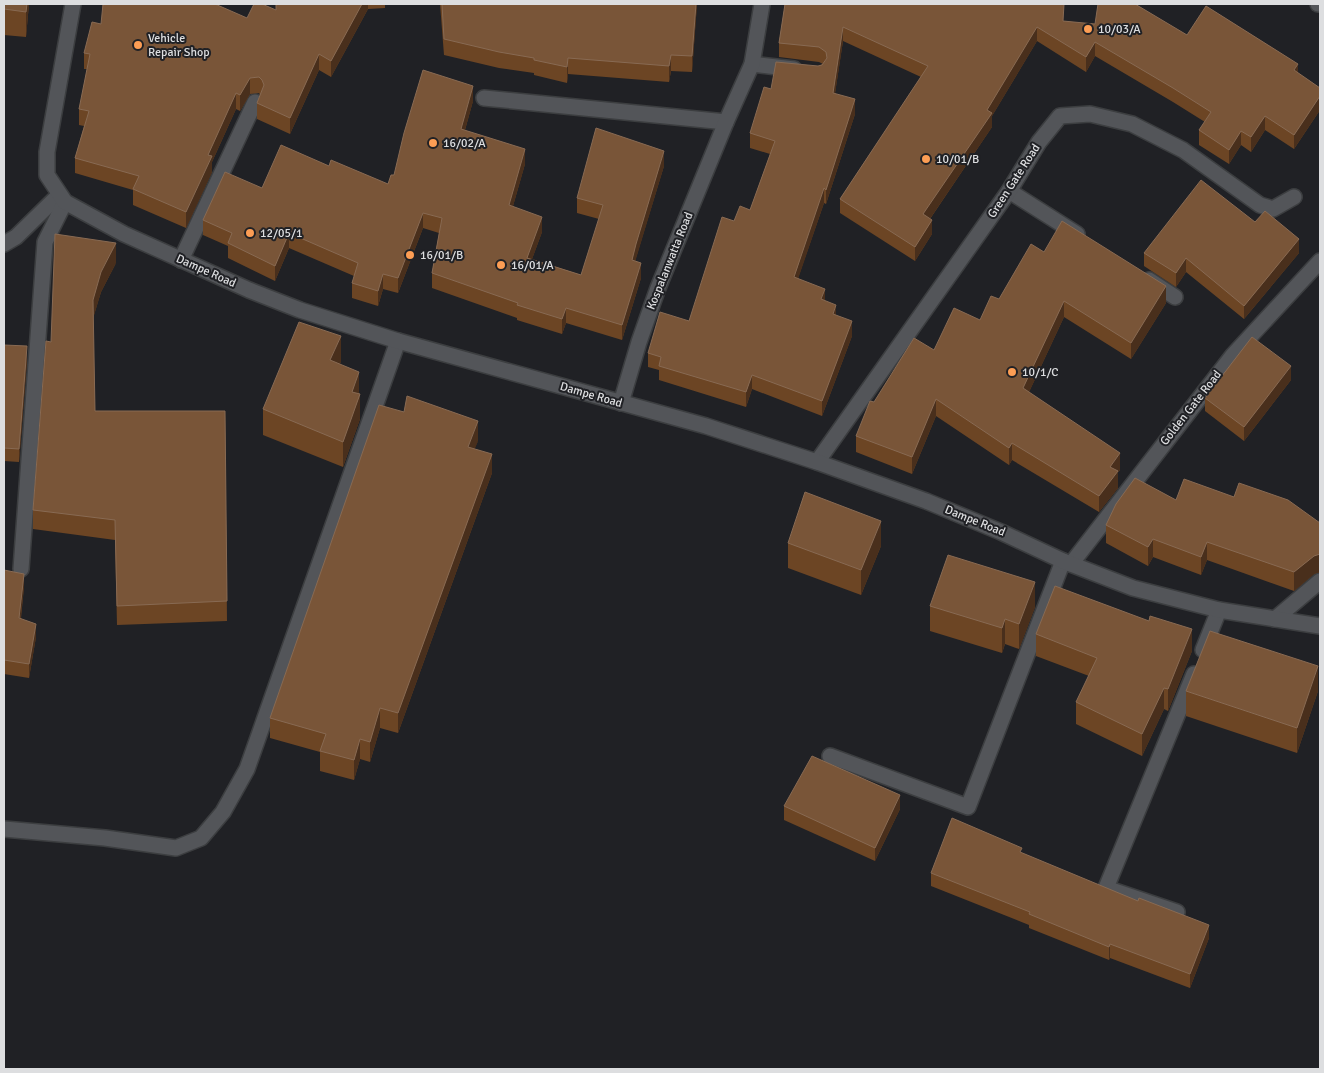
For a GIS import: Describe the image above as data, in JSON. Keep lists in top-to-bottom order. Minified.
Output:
{"streets":{"street":["Green Gate Road","Kospalanwatta Road","Dampe Road","Golden Gate Road"]},"crossings":[["Green Gate Road","Dampe Road"],["Kospalanwatta Road","Dampe Road"],["Dampe Road","Golden Gate Road"]],"places":["10/03/A","Vehicle Repair Shop","16/02/A","10/01/B","12/05/1","16/01/B","16/01/A","10/1/C"]}
